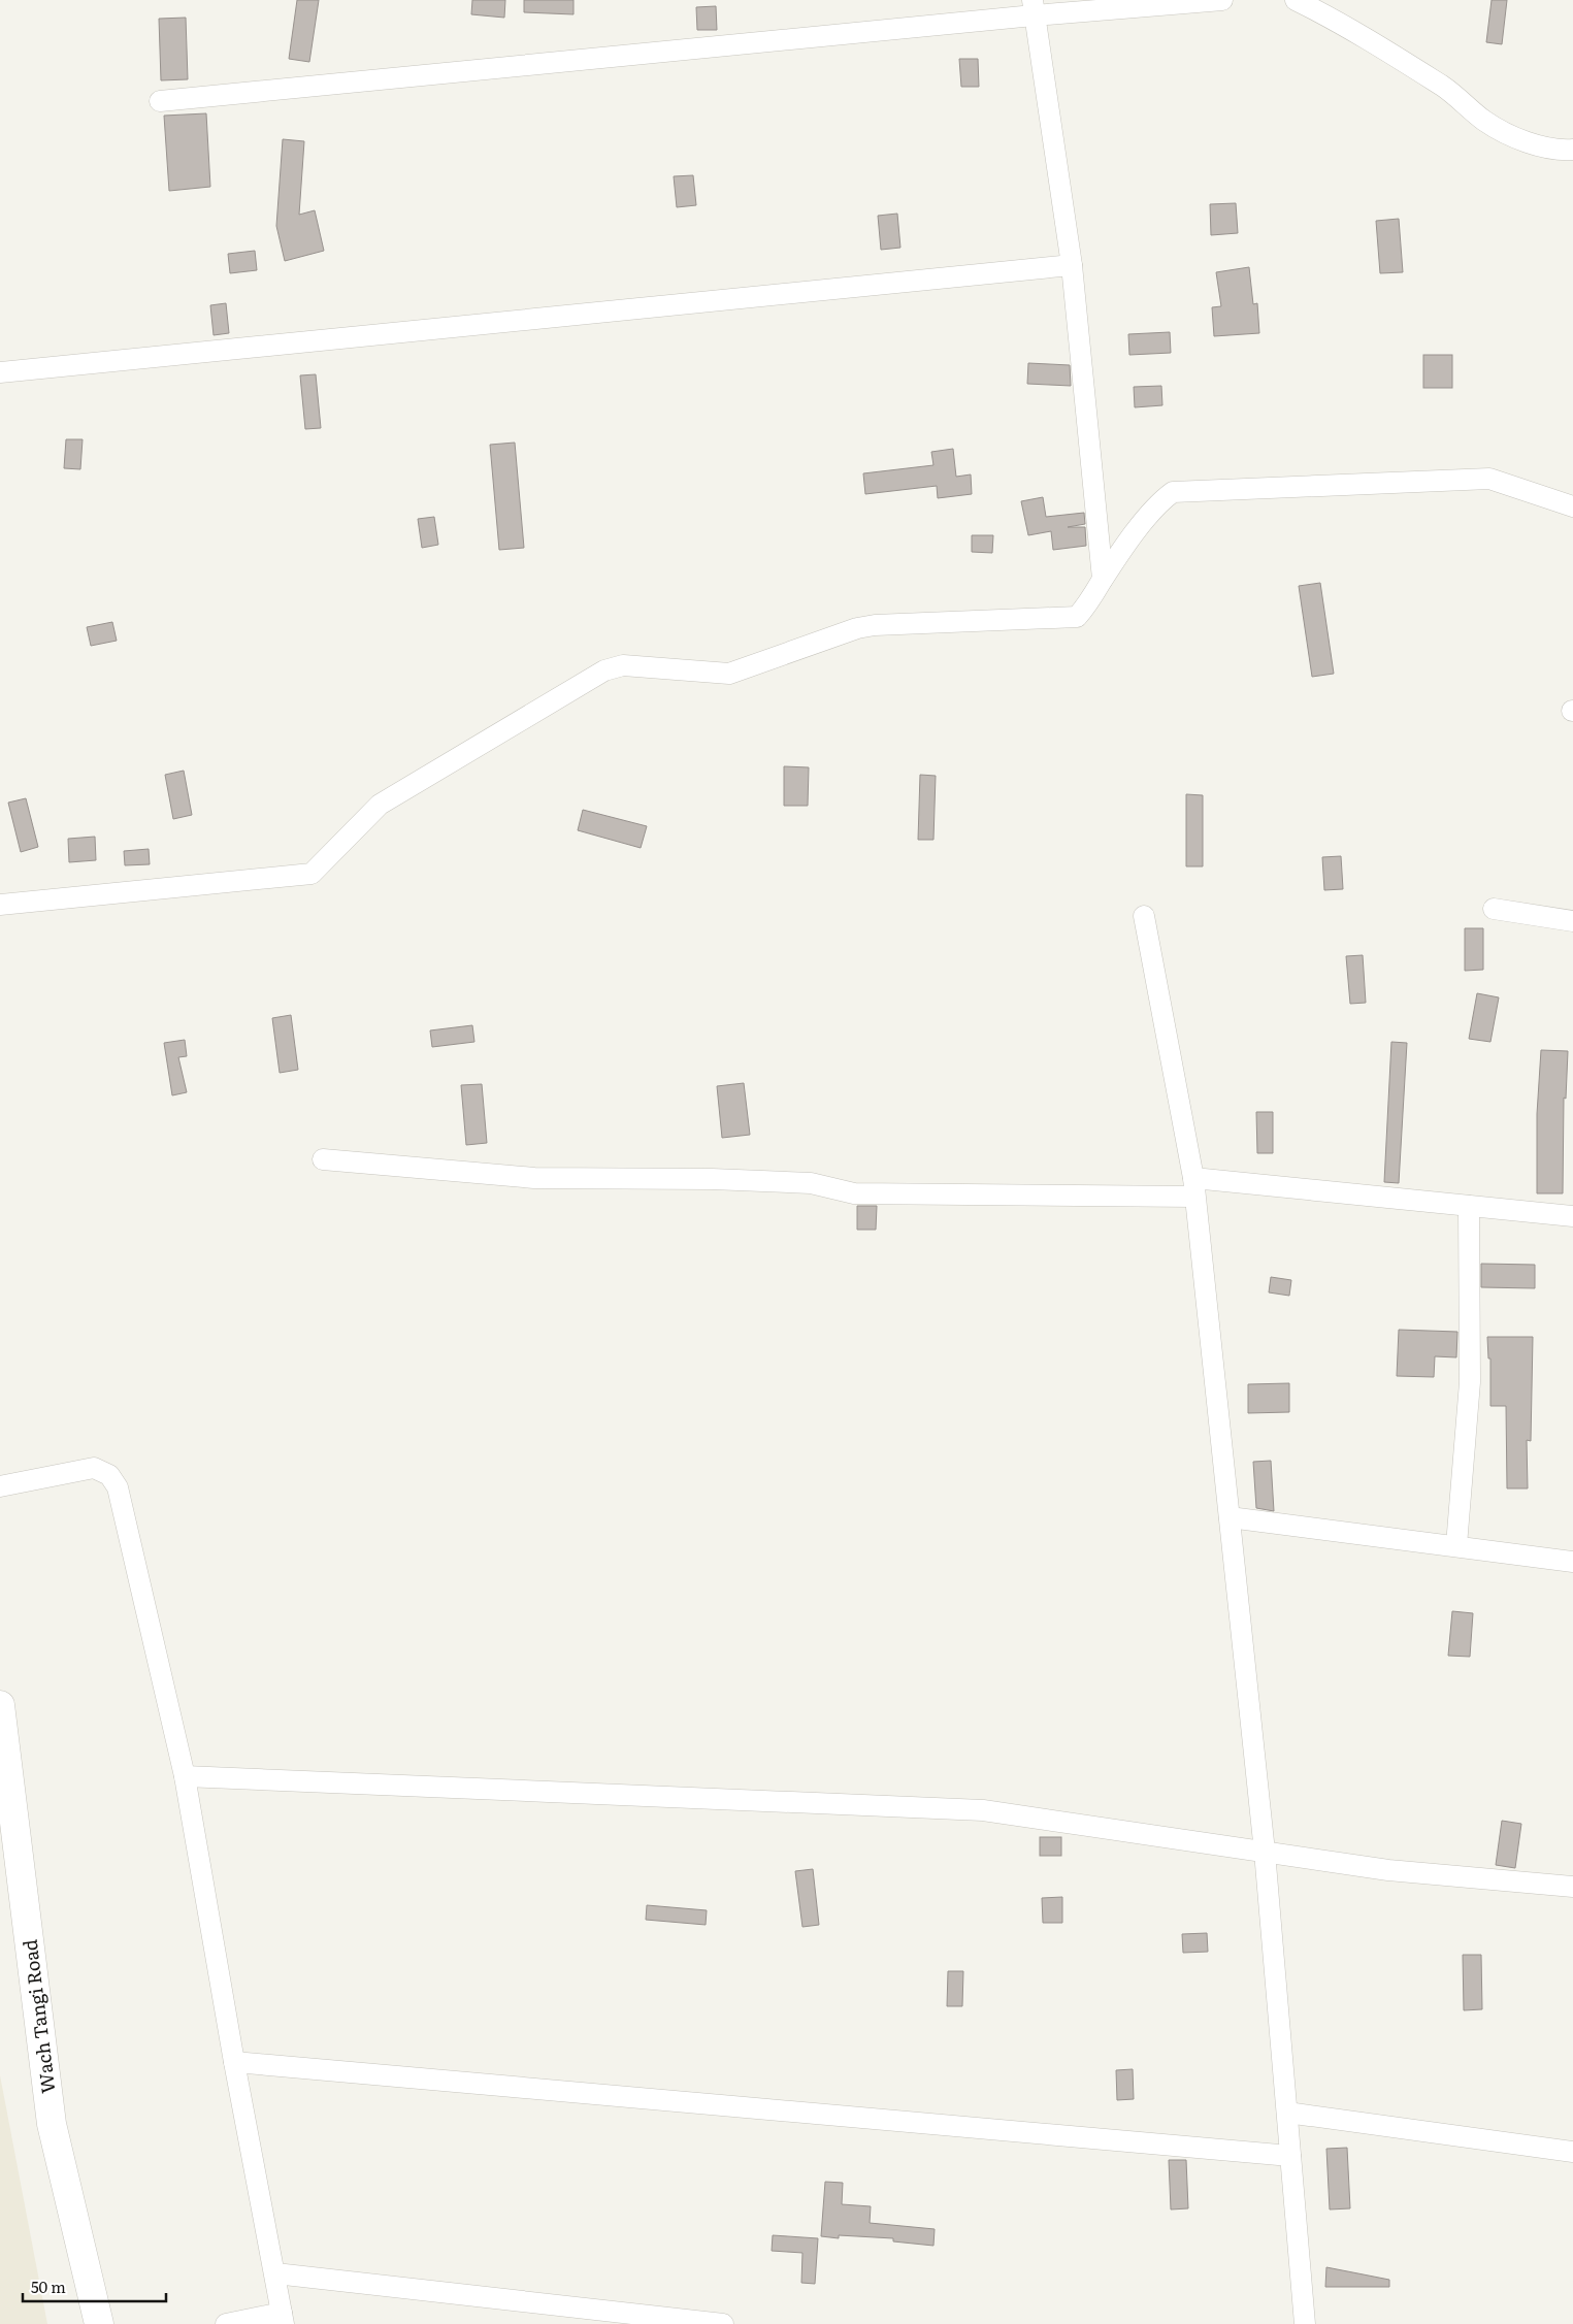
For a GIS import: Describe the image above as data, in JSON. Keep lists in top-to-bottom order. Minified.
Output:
{"streets":{"main road":["Wach Tangi Road"]},"scale_bar":"50 m"}
